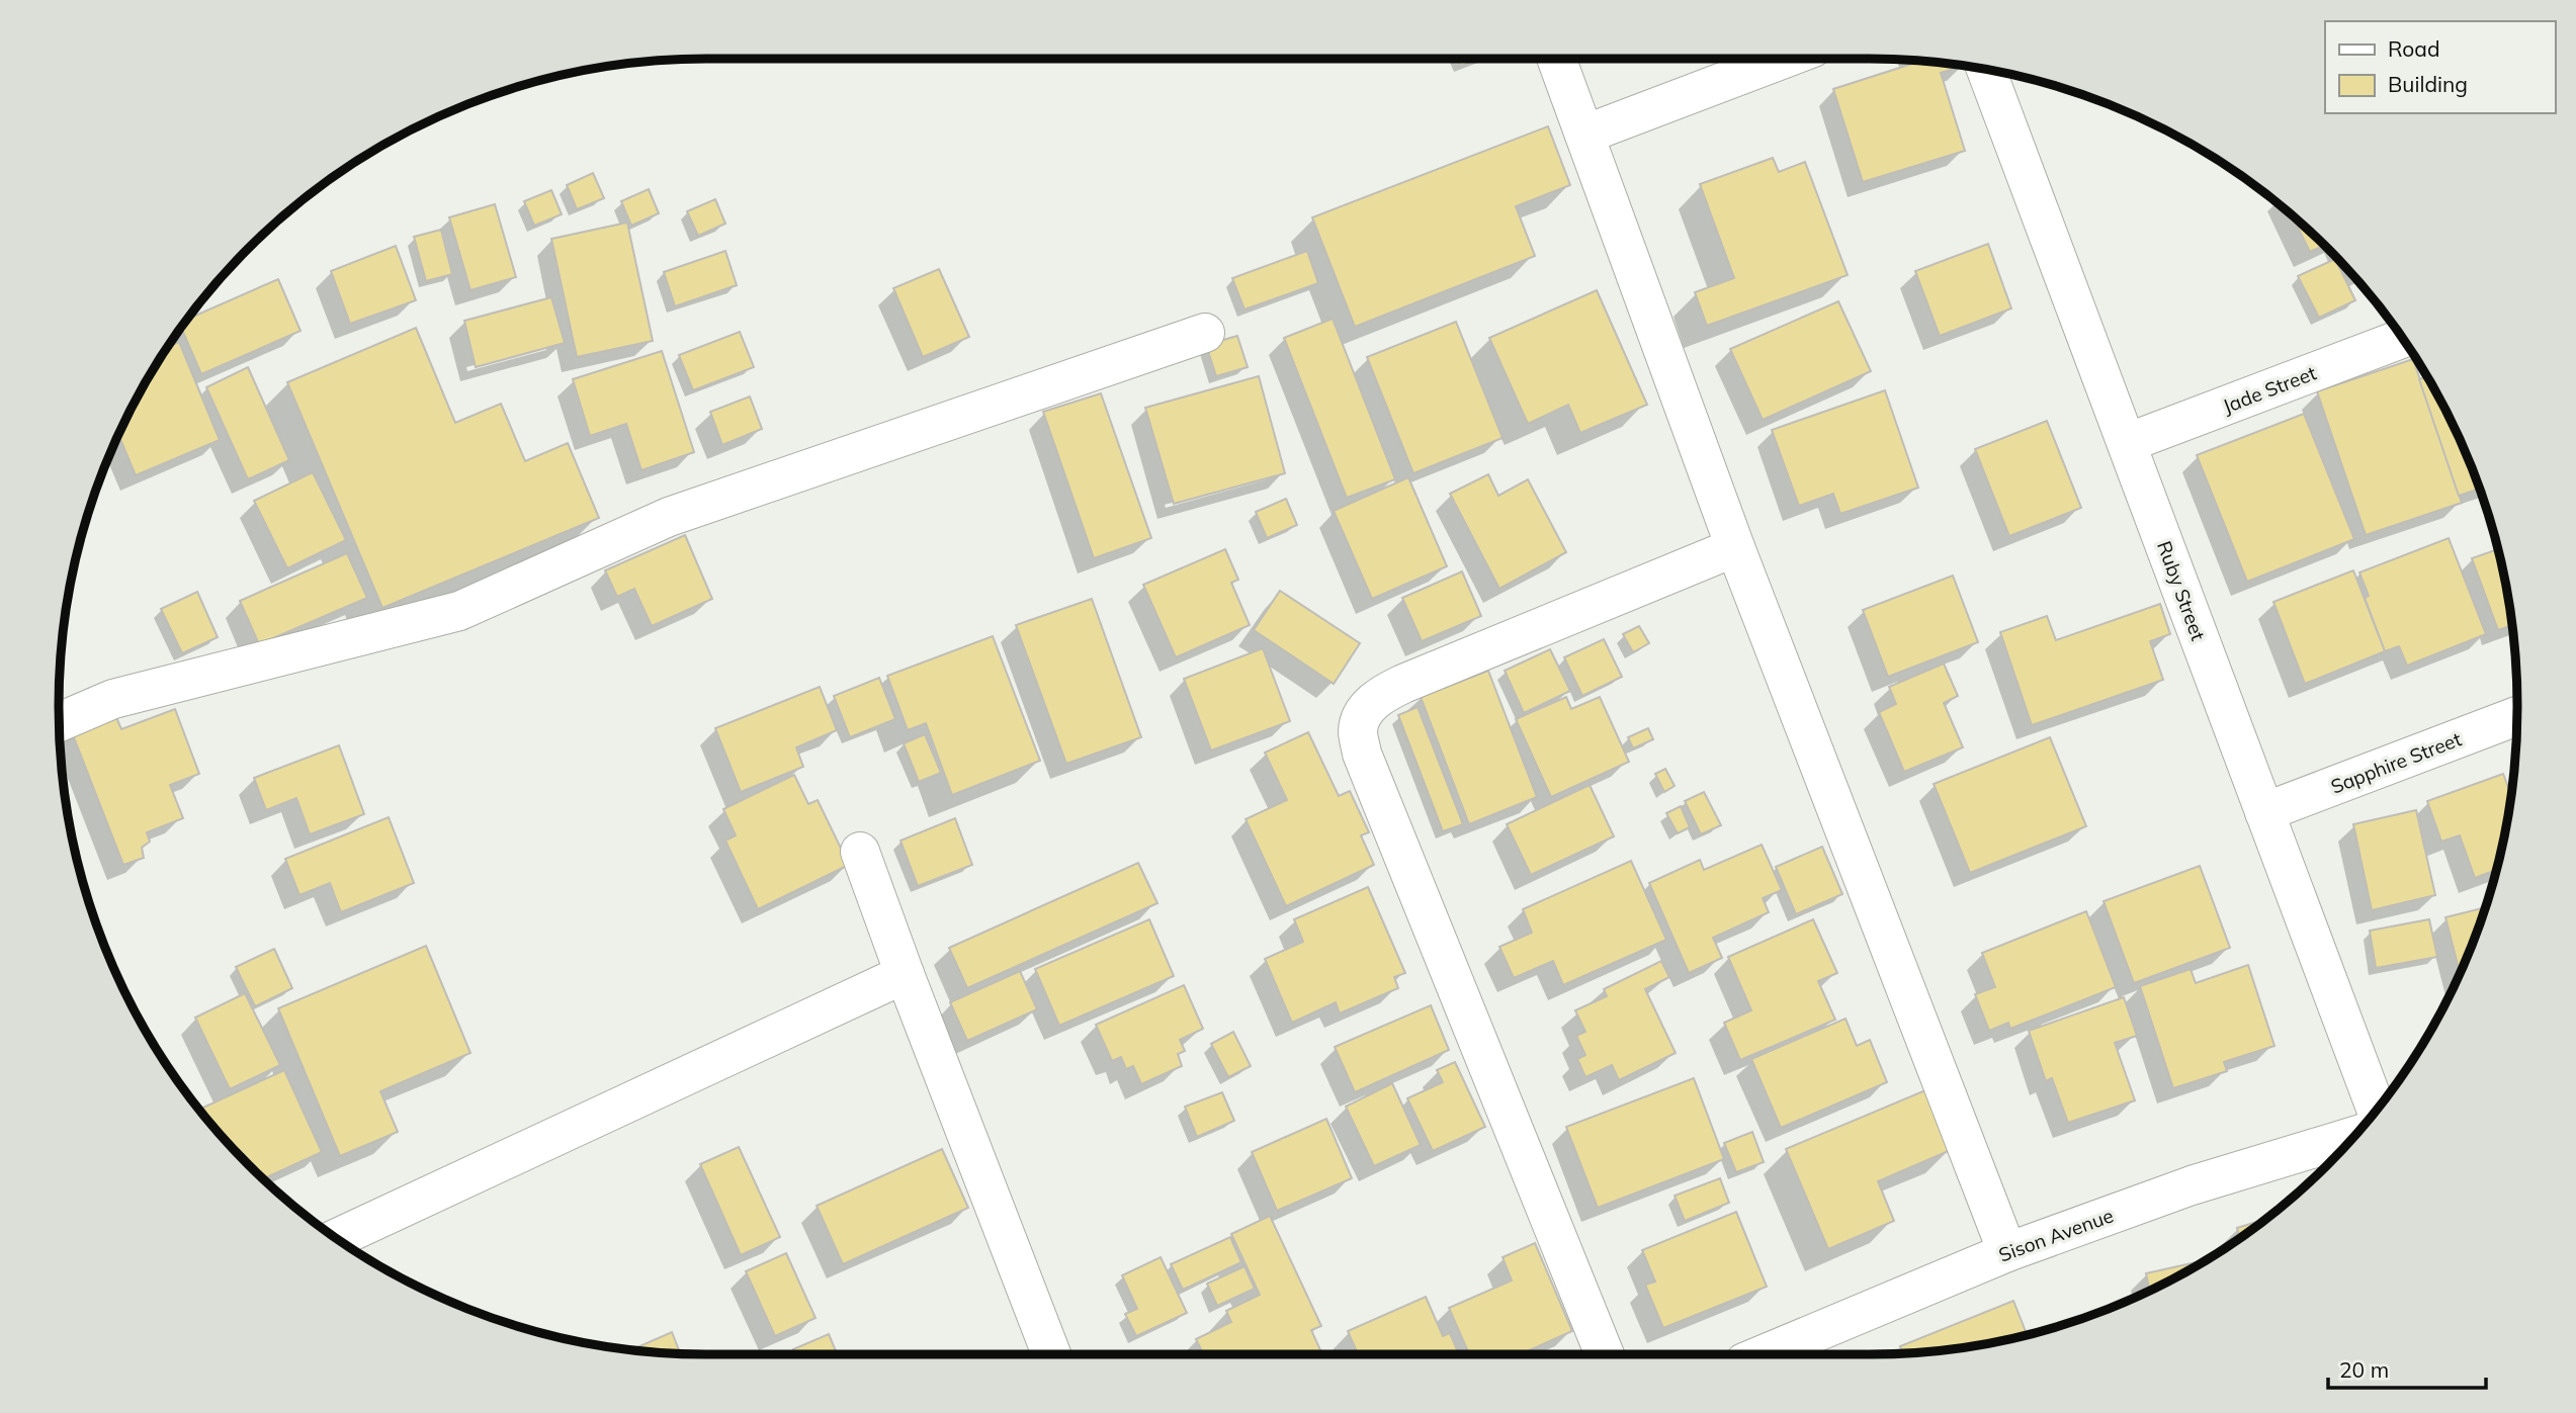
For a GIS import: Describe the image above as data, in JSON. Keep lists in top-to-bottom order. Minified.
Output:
{"streets":{"street":["Jade Street","Ruby Street","Sapphire Street","Sison Avenue"]},"crossings":[["Jade Street","Ruby Street"],["Ruby Street","Sapphire Street"]],"legend":["Road","Building"],"scale_bar":"20 m"}
